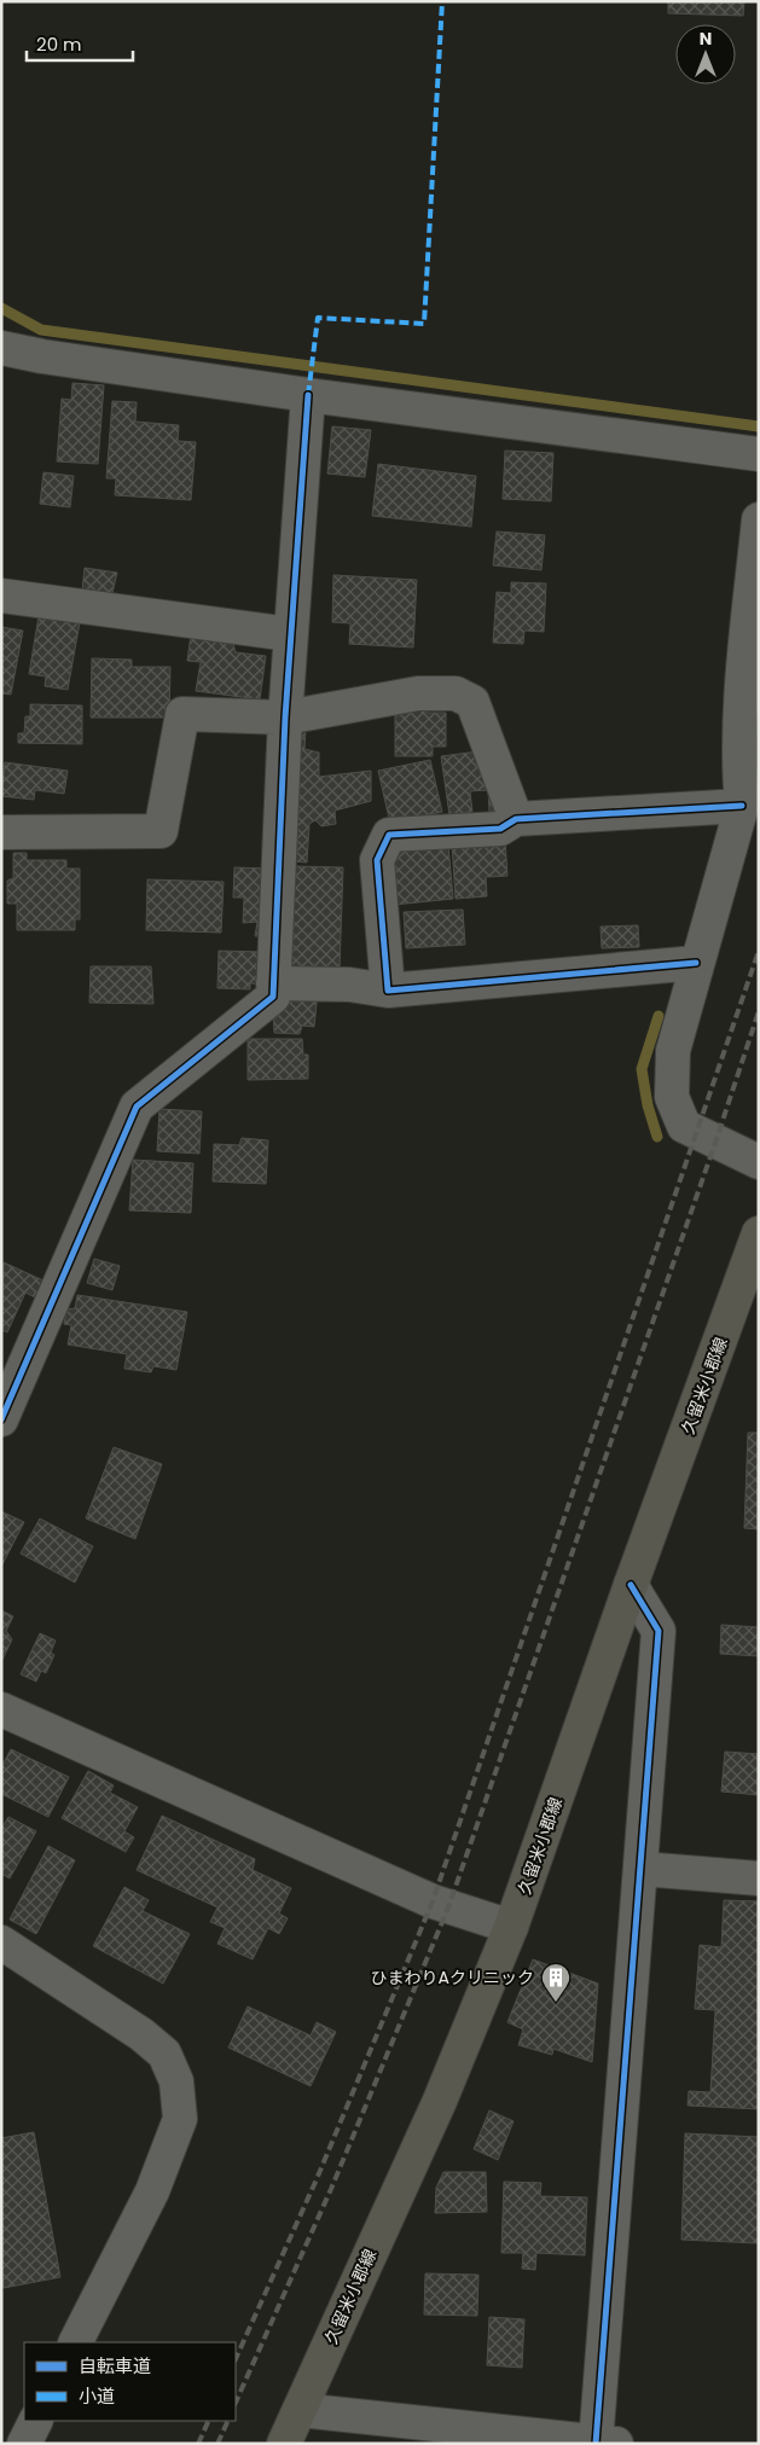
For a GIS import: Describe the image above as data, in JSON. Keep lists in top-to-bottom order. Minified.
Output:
{"streets":{"main road":["久留米小郡線"]},"places":{"building":["ひまわりAクリニック"]},"legend":["自転車道","小道"],"scale_bar":"20 m","north":"top"}
